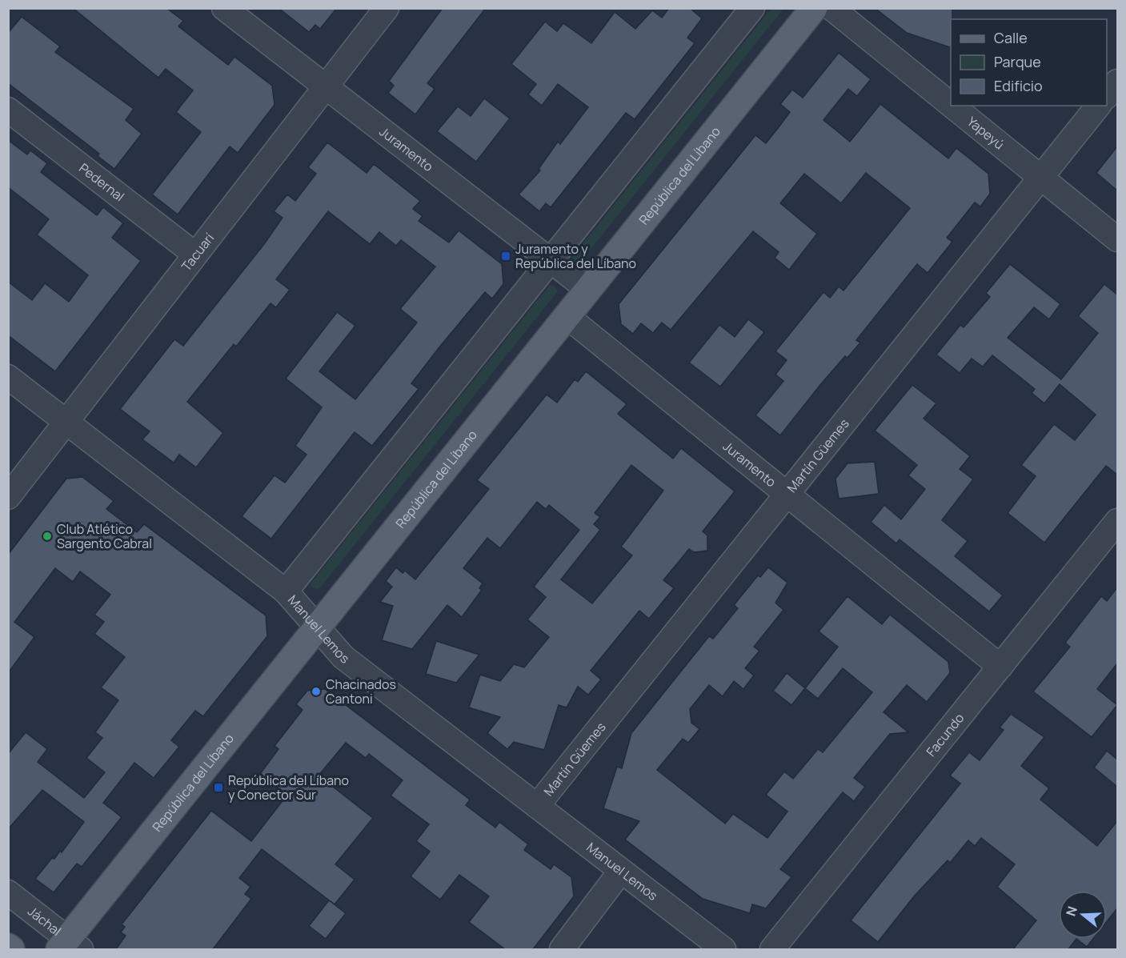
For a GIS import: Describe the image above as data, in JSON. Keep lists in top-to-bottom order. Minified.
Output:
{"streets":{"main road":["República del Líbano"],"street":["Yapeyú","Juramento","Pedernal","Tacuarí","Martín Güemes","Manuel Lemos","Facundo","Jáchal"]},"crossings":[["Yapeyú","Martín Güemes"],["Juramento","República del Líbano"],["Juramento","Tacuarí"],["Juramento","Martín Güemes"],["Juramento","Facundo"],["República del Líbano","Manuel Lemos"],["República del Líbano","Jáchal"],["Pedernal","Tacuarí"],["Tacuarí","Manuel Lemos"],["Martín Güemes","Manuel Lemos"]],"places":{"transit":["Juramento y República del Líbano","República del Líbano y Conector Sur"],"other":["Club Atlético Sargento Cabral","Chacinados Cantoni"]},"legend":["Calle","Parque","Edificio"],"north":"left"}
